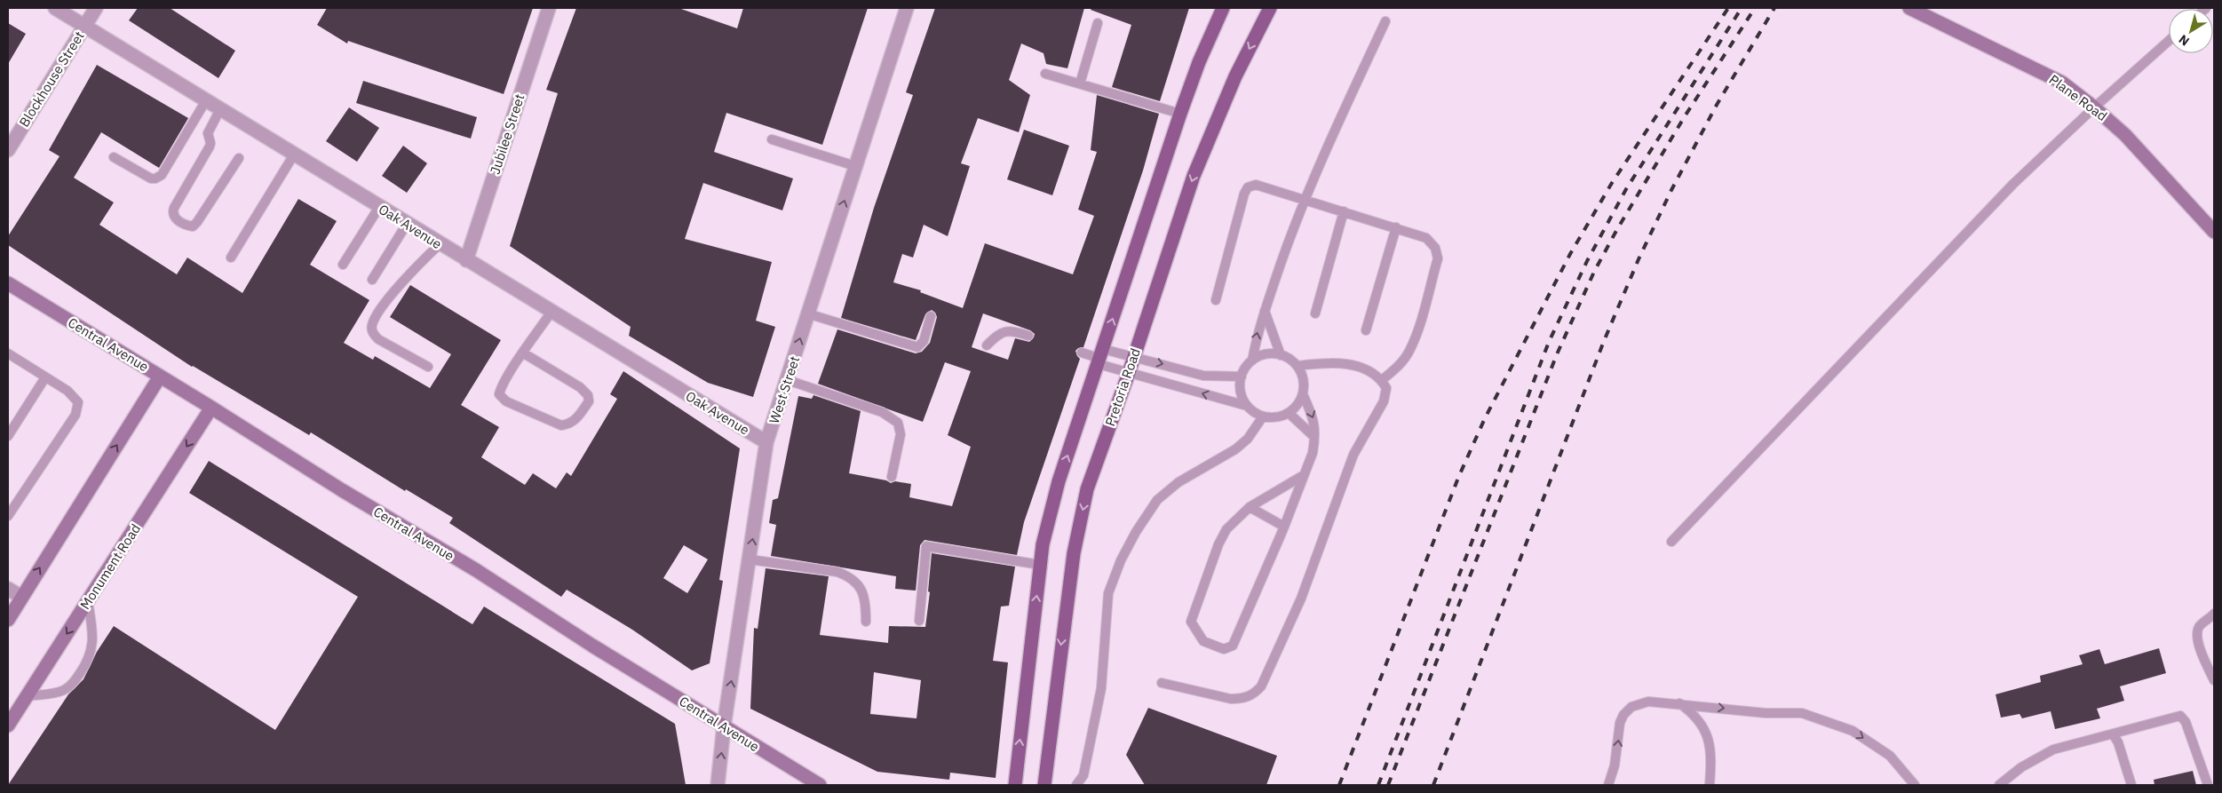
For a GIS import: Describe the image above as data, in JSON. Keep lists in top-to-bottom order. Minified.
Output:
{"streets":{"main road":["Plane Road","Central Avenue","Pretoria Road","Monument Road"],"street":["Blockhouse Street","Jubilee Street","Oak Avenue","West Street"]},"crossings":[["Blockhouse Street","Oak Avenue"],["Jubilee Street","Oak Avenue"],["Oak Avenue","West Street"],["Central Avenue","West Street"],["Central Avenue","Monument Road"]],"one_way":["West Street"],"north":"bottom left"}
